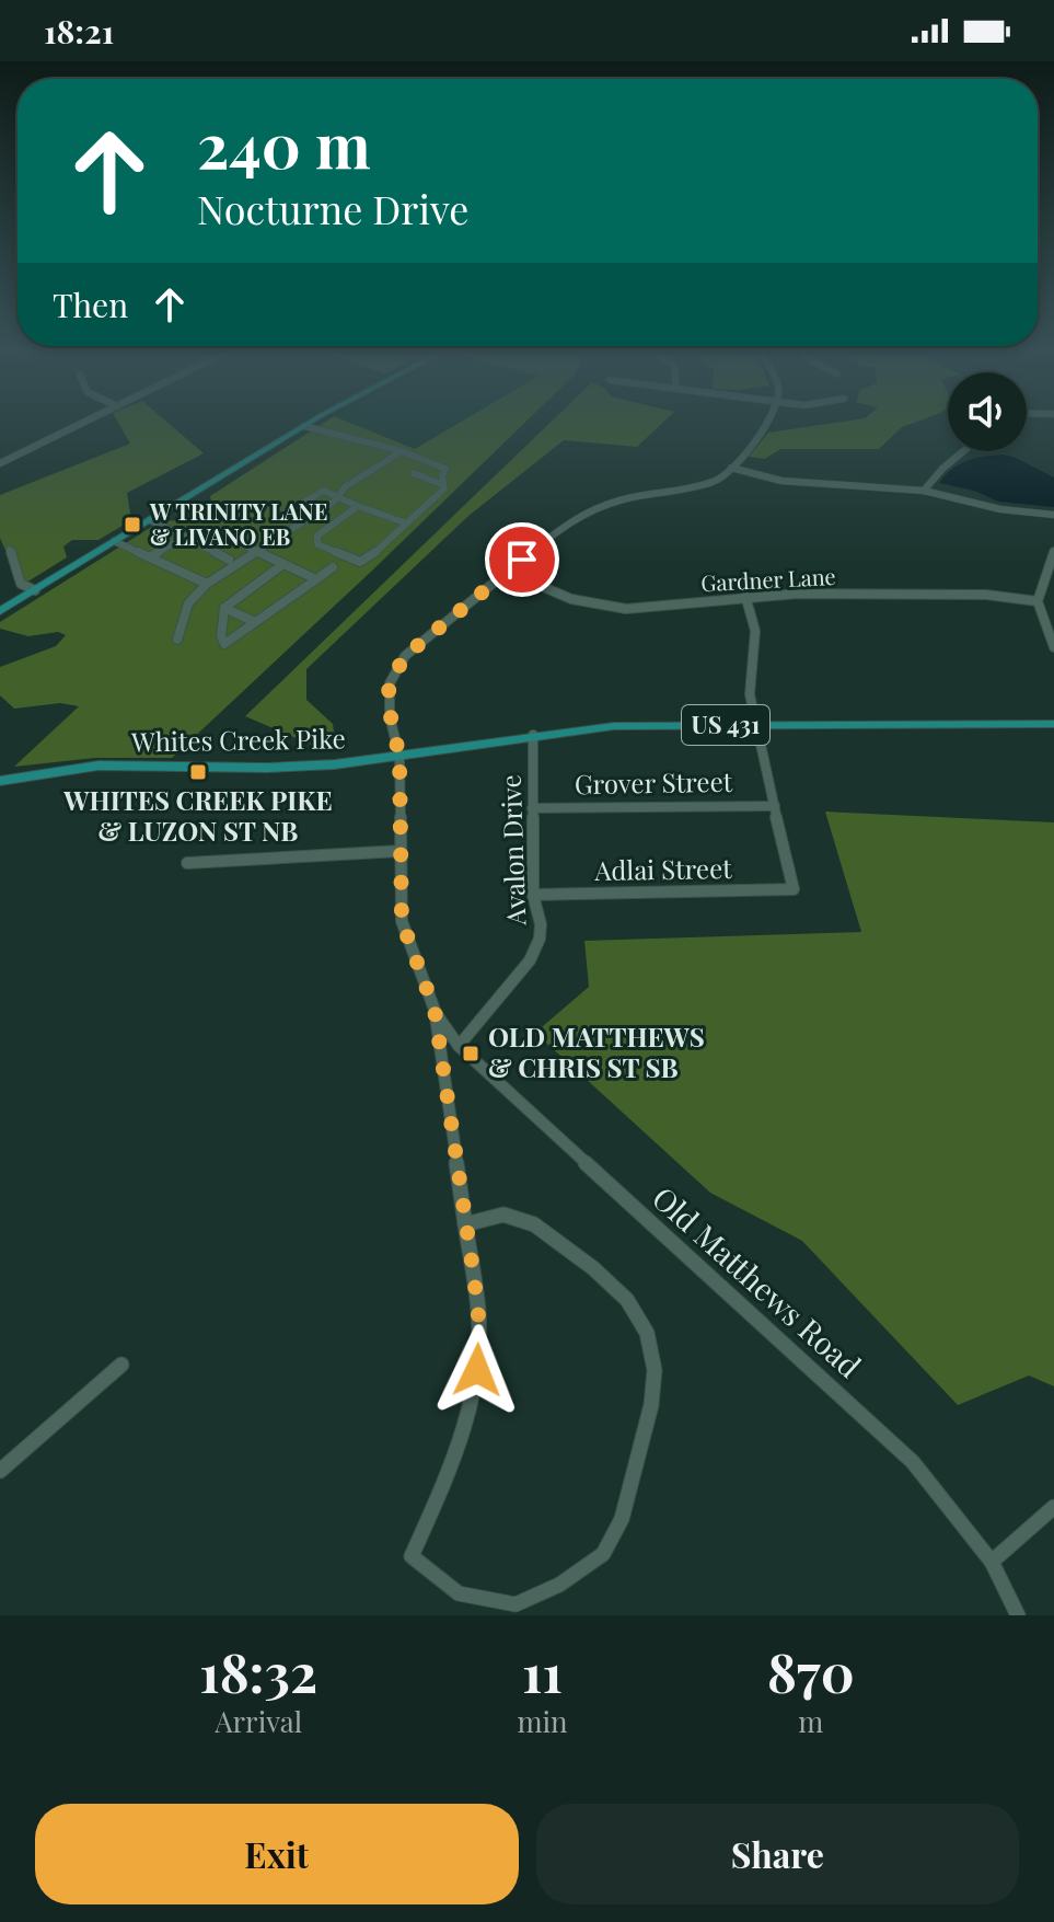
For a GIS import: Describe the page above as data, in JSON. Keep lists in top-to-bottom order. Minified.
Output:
{"streets":{"main road":["US 431","Whites Creek Pike"],"street":["Gardner Lane","Grover Street","Avalon Drive","Adlai Street","Old Matthews Road"]},"crossings":[["Whites Creek Pike","Avalon Drive"],["Grover Street","Avalon Drive"],["Grover Street","Adlai Street"],["Avalon Drive","Adlai Street"],["Avalon Drive","Old Matthews Road"]],"places":{"transit":["W TRINITY LANE & LIVANO EB","WHITES CREEK PIKE & LUZON ST NB","OLD MATTHEWS & CHRIS ST SB"]},"page":{"status":"18:21","turn":["240 m","Nocturne Drive"],"then":"Then","eta":["18:32","Arrival","11","min","870","m"],"buttons":["Exit","Share"]}}
